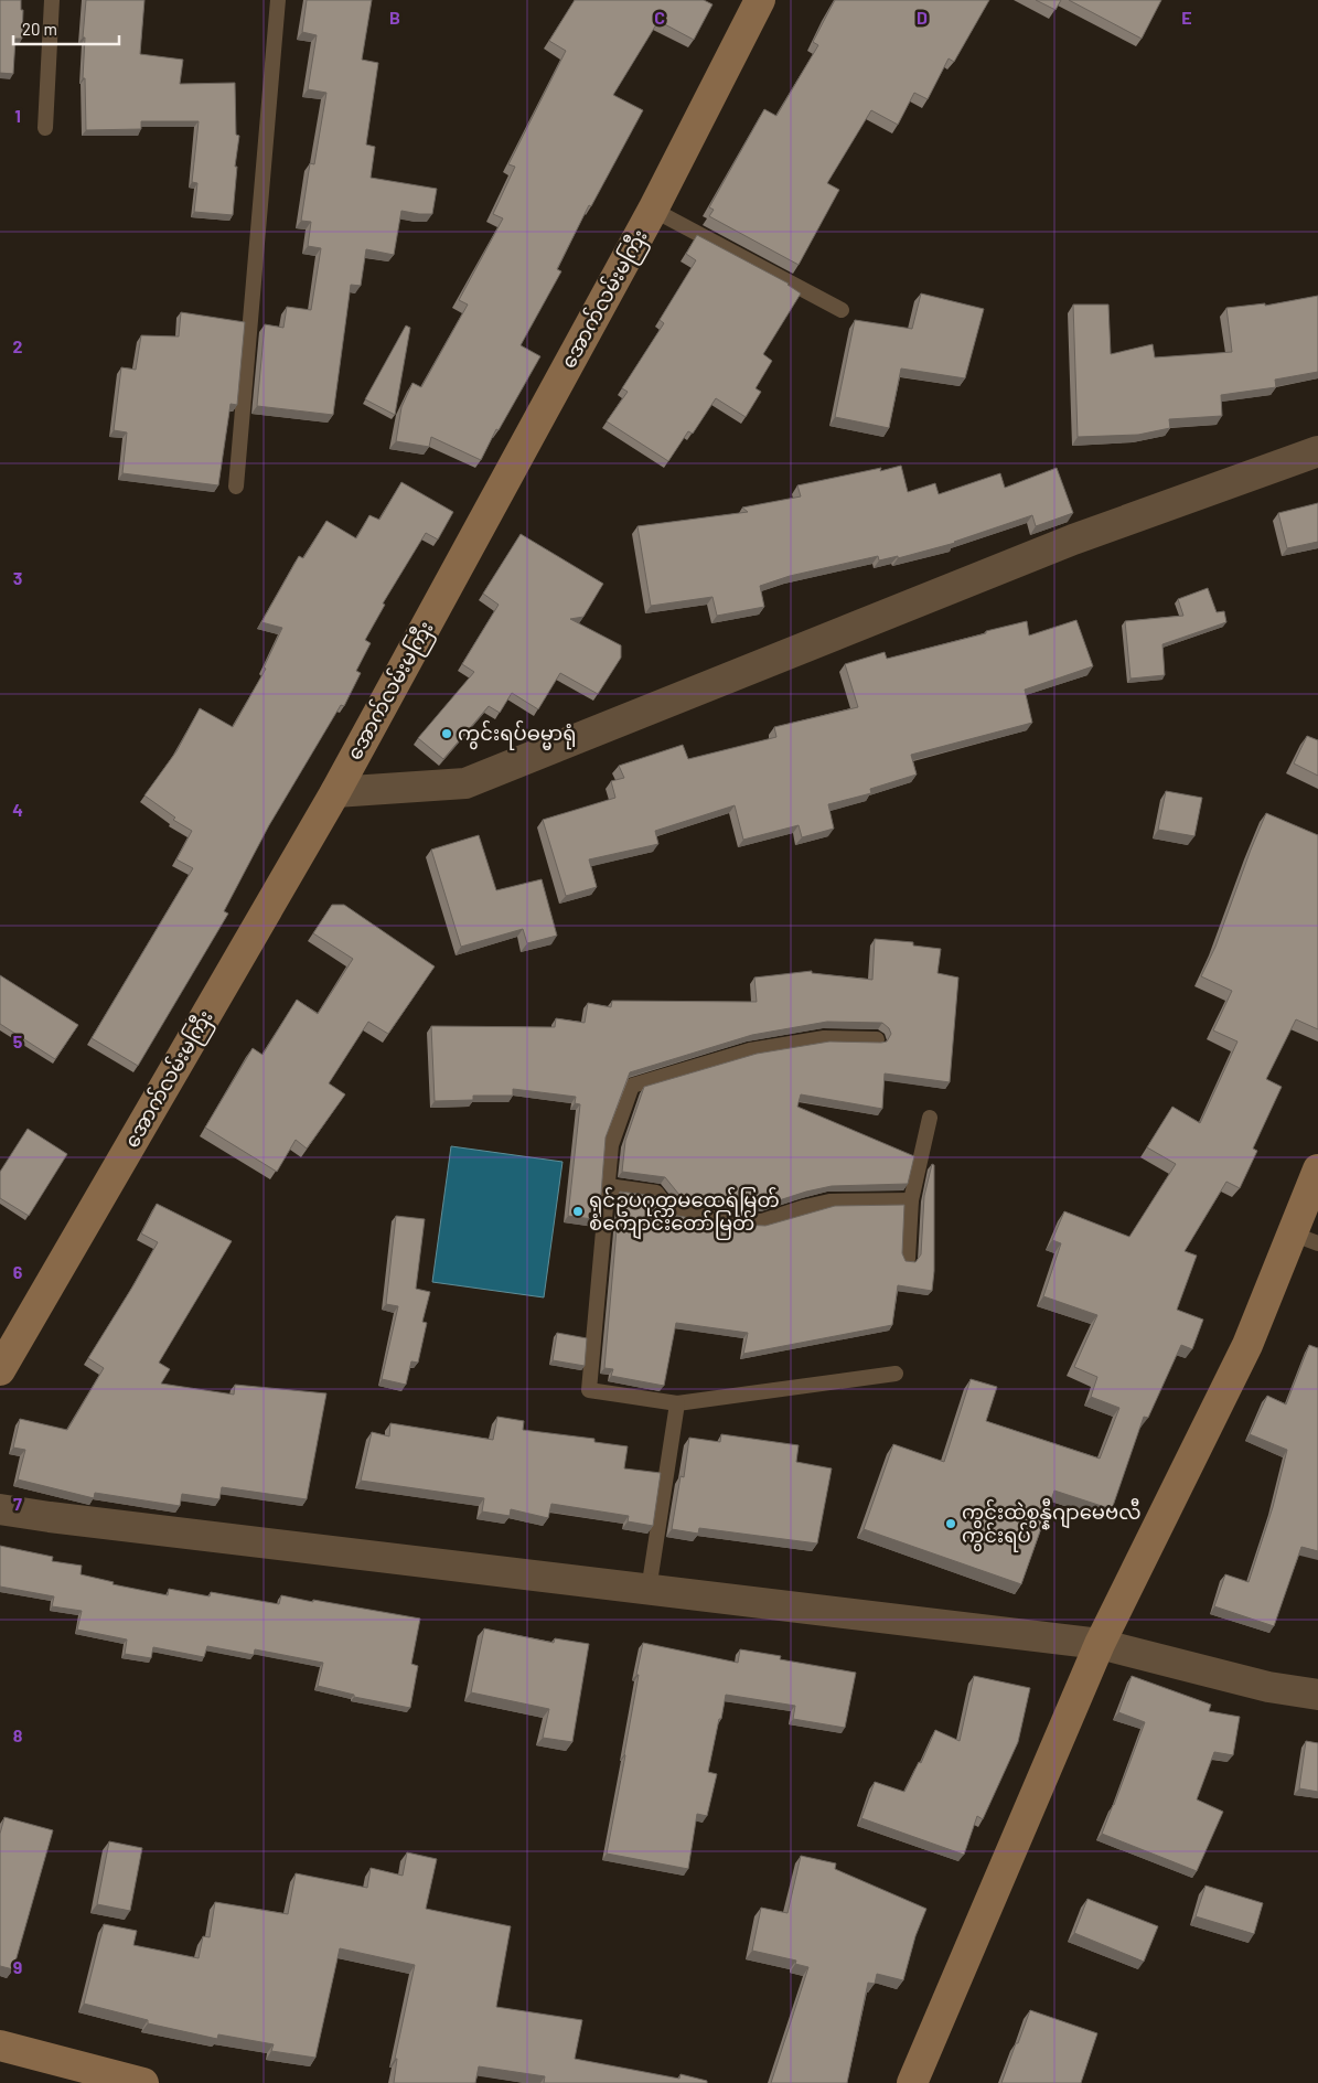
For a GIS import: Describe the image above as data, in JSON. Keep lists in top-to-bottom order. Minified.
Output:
{"streets":{"main road":["အောက်လမ်းမကြီး"]},"places":["ကွင်းရပ်ဓမ္မာရုံ","ရှင်ဥပဂုတ္တမထေရ်မြတ် စံကျောင်းတော်မြတ်","ကွင်းထဲစွန္နီဂျာမေဗလီ ကွင်းရပ်"],"scale_bar":"20 m","grid":{"columns":["B","C","D","E"],"rows":["1","2","3","4","5","6","7","8","9"]}}
